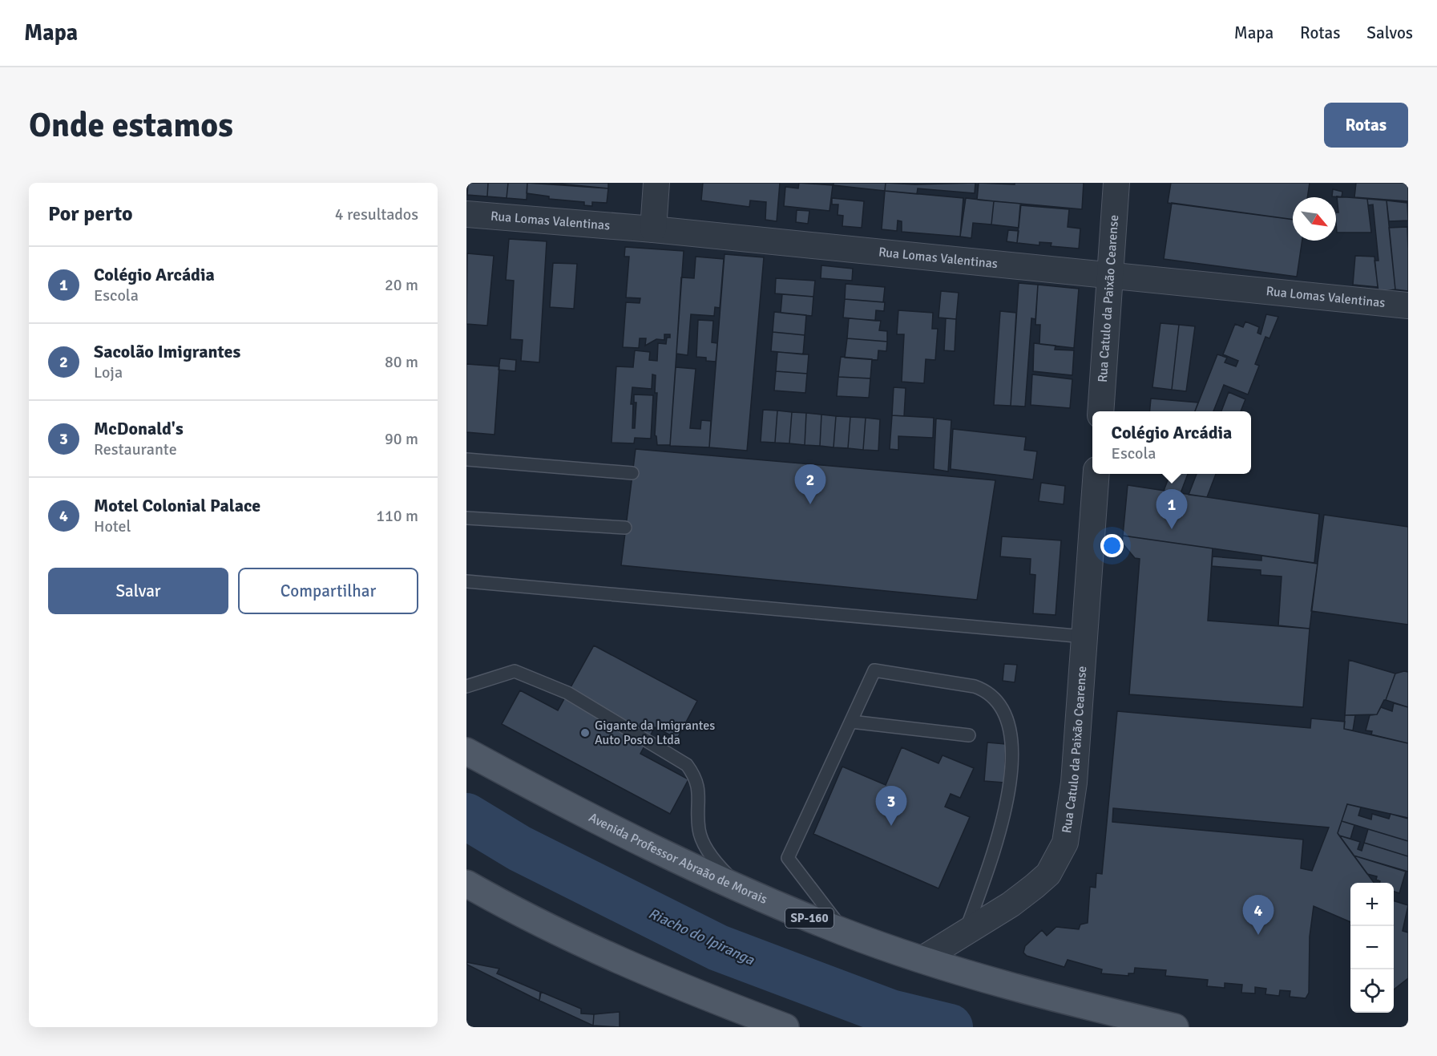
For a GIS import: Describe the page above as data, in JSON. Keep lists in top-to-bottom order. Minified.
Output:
{"streets":{"main road":["Avenida Professor Abraão de Morais","SP-160"],"street":["Rua Lomas Valentinas","Rua Catulo da Paixão Cearense"]},"crossings":[["Rua Lomas Valentinas","Rua Catulo da Paixão Cearense"],["Rua Catulo da Paixão Cearense","Avenida Professor Abraão de Morais"]],"water":["Riacho do Ipiranga"],"places":["Gigante da Imigrantes Auto Posto Ltda"],"north":"bottom right","page":{"header":"Mapa","nav":["Mapa","Rotas","Salvos"],"buttons":["Rotas",["Salvar","Compartilhar"]],"title":"Onde estamos","heading":["Por perto","4 resultados"],"list":[{"mark":"1","name":"Colégio Arcádia","note":"Escola","value":"20 m"},{"mark":"2","name":"Sacolão Imigrantes","note":"Loja","value":"80 m"},{"mark":"3","name":"McDonald's","note":"Restaurante","value":"90 m"},{"mark":"4","name":"Motel Colonial Palace","note":"Hotel","value":"110 m"}],"popup":["Colégio Arcádia","Escola"],"pins":["2","1","3","4"],"map_buttons":["+","−"]}}
